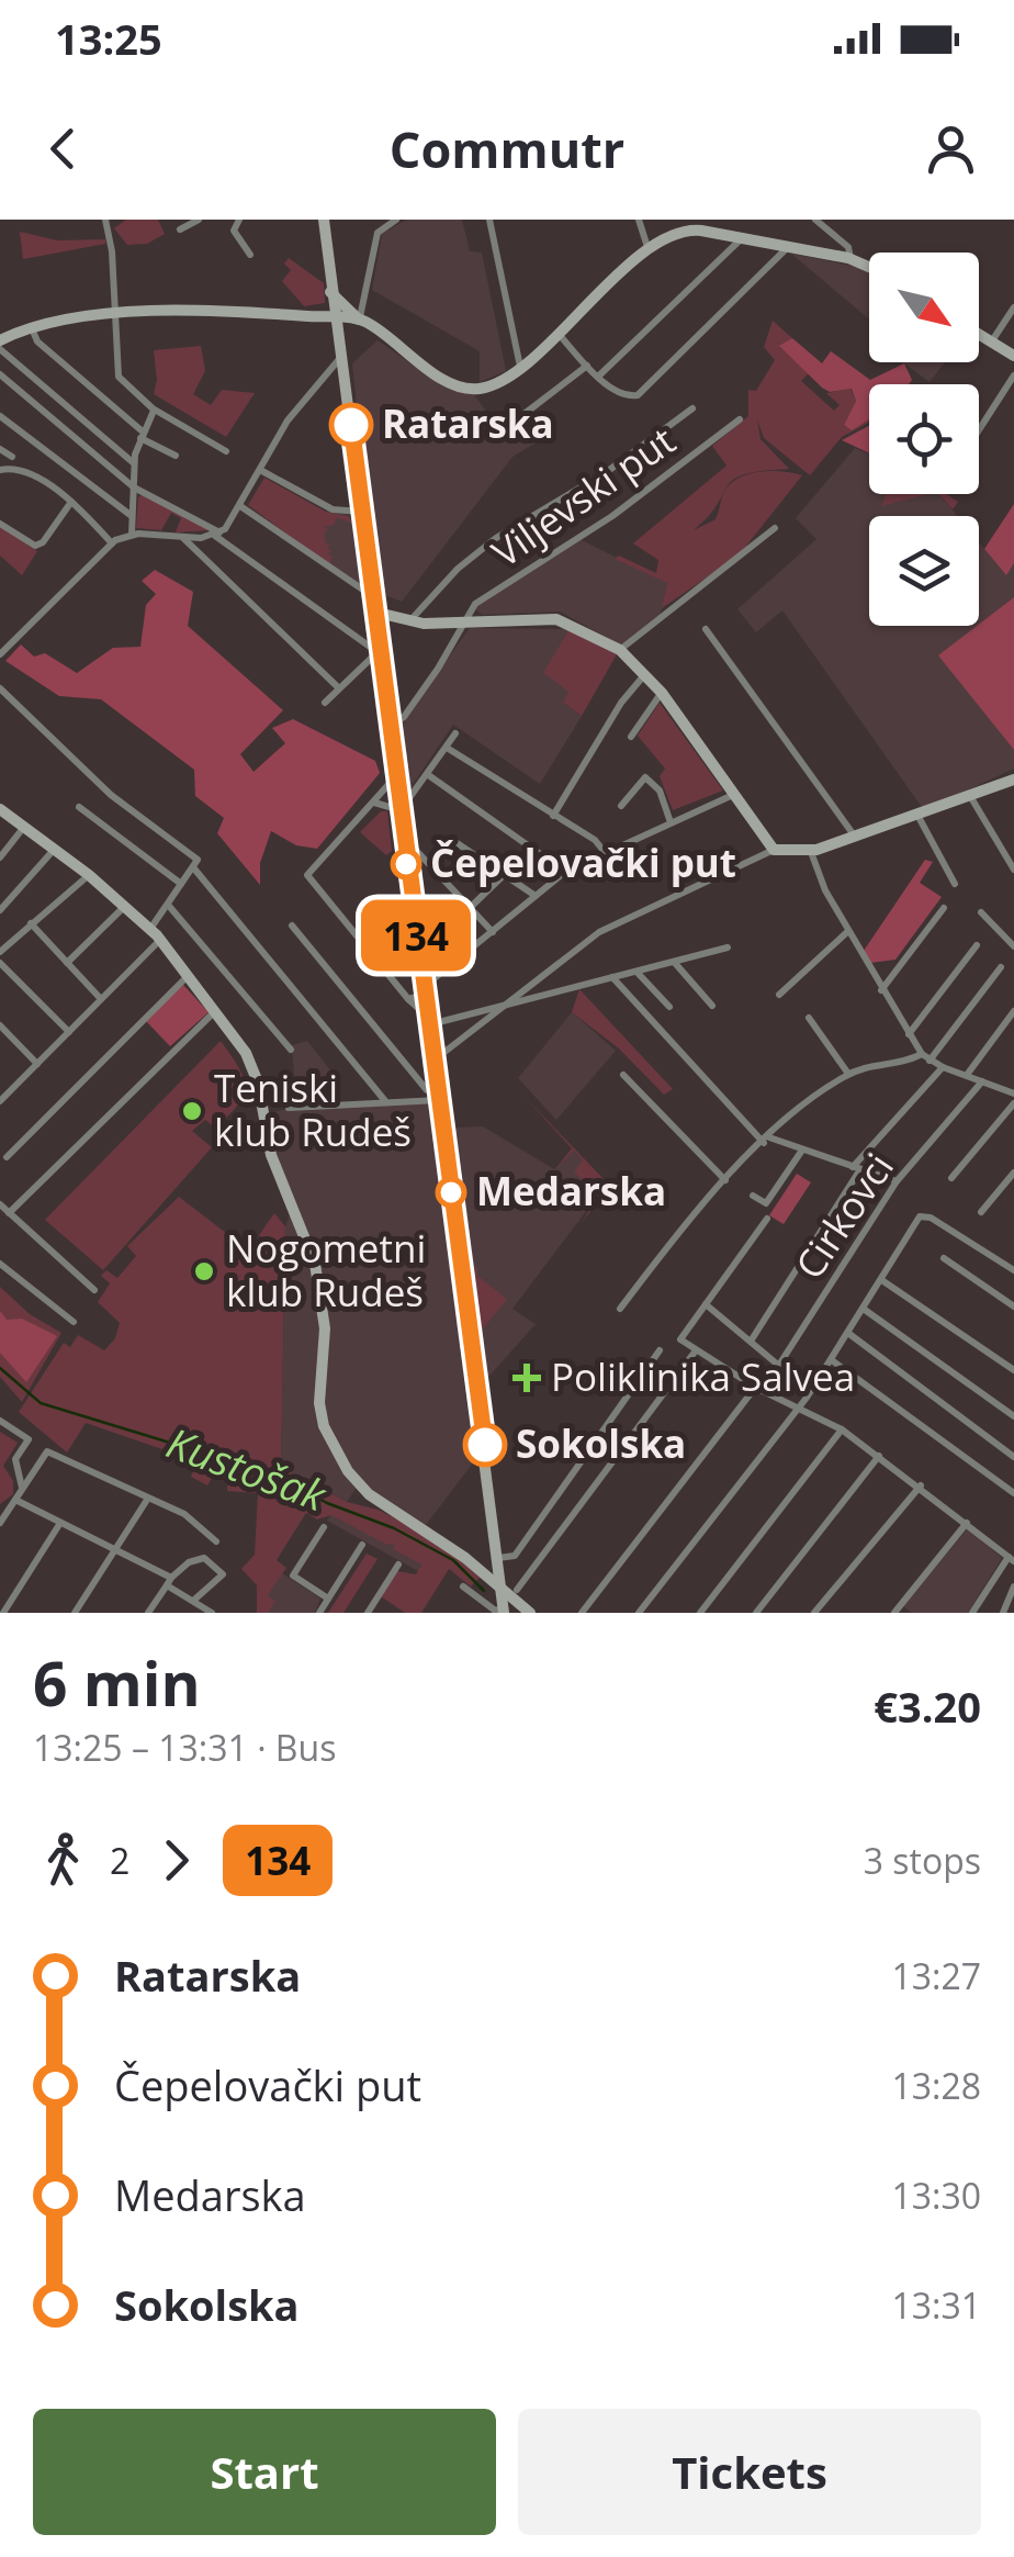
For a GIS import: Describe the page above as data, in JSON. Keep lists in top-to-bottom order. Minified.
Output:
{"streets":{"street":["Viljevski put","Cirkovci"]},"water":["Kustošak"],"places":{"other":["Ratarska","Čepelovački put","Teniski klub Rudeš","Medarska","Nogometni klub Rudeš","Sokolska"],"health":["Poliklinika Salvea"]},"lines":["bus line 134"],"north":"bottom right","page":{"status":"13:25","header":"Commutr","on_map":"134","heading":["6 min","13:25 – 13:31 · Bus","€3.20"],"legs":["2","134","3 stops"],"list":[{"name":"Ratarska","value":"13:27"},{"name":"Čepelovački put","value":"13:28"},{"name":"Medarska","value":"13:30"},{"name":"Sokolska","value":"13:31"}],"buttons":["Start","Tickets"]}}
